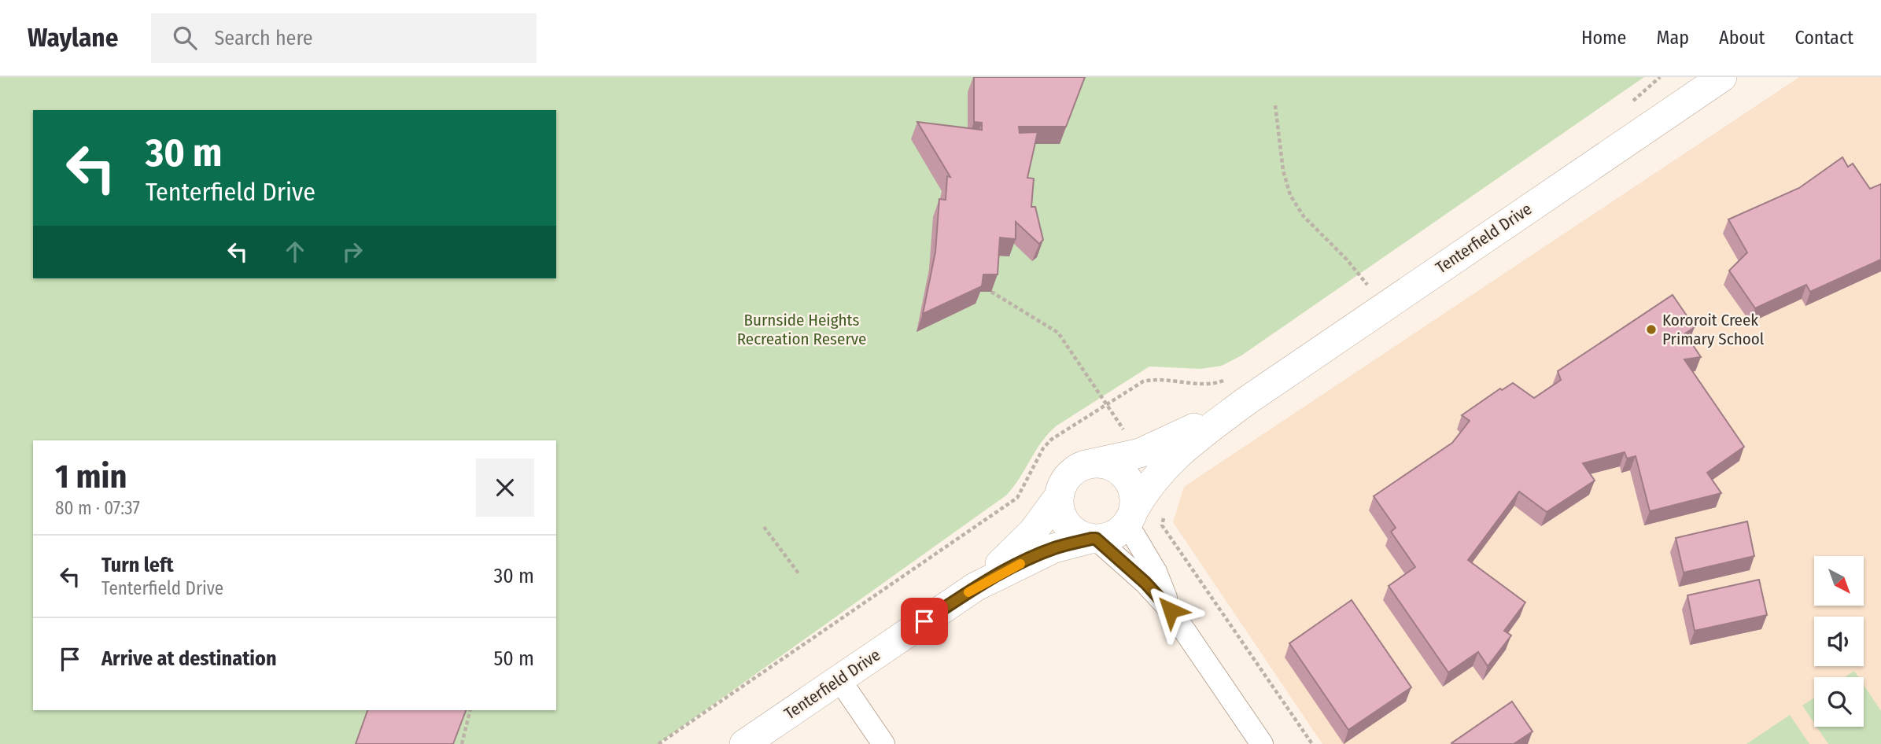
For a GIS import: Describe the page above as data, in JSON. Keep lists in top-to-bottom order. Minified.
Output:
{"streets":{"street":["Tenterfield Drive"]},"parks":["Burnside Heights Recreation Reserve"],"places":["Kororoit Creek Primary School"],"north":"bottom right","page":{"header":"Waylane","search":"Search here","nav":["Home","Map","About","Contact"],"turn":["30 m","Tenterfield Drive"],"heading":["1 min","80 m · 07:37"],"list":[{"name":"Turn left","note":"Tenterfield Drive","value":"30 m"},{"name":"Arrive at destination","value":"50 m"}]}}
